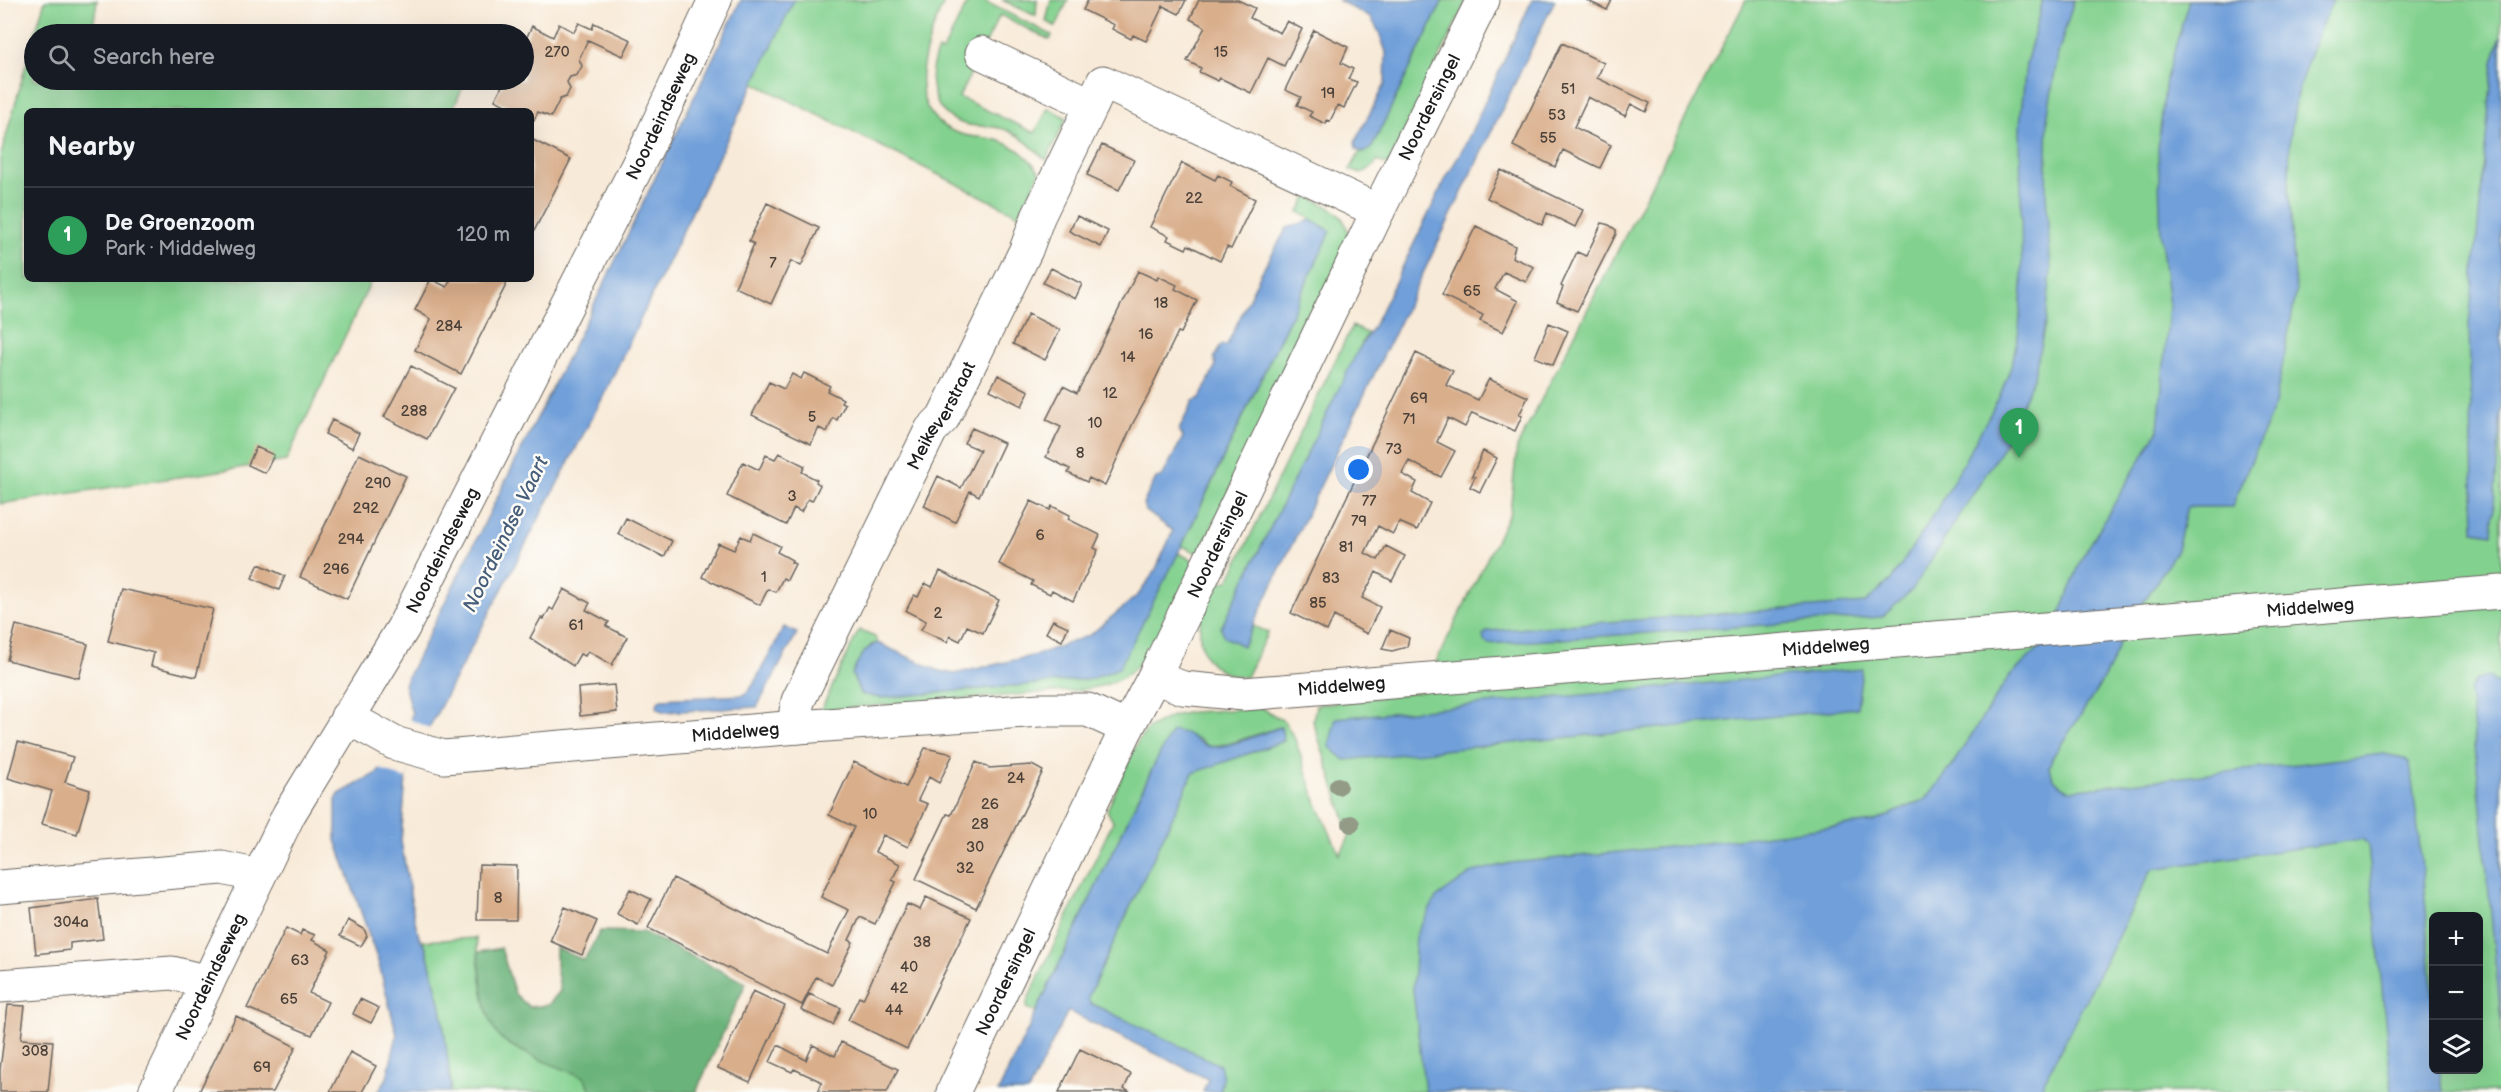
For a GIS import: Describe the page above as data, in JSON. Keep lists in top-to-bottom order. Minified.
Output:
{"streets":{"street":["Noordersingel","Noordeindseweg","Meikeverstraat","Middelweg"]},"crossings":[["Noordersingel","Meikeverstraat"],["Noordersingel","Middelweg"],["Noordeindseweg","Middelweg"],["Meikeverstraat","Middelweg"]],"water":["Noordeindse Vaart"],"house_numbers":["270","15","51","19","53","55","22","7","65","18","284","16","14","12","69","288","5","71","10","73","8","290","3","77","292","79","6","294","81","296","1","83","85","2","61","24","26","10","28","30","32","8","304a","38","63","40","42","65","44","308","69"],"page":{"search":"Search here","heading":"Nearby","list":[{"mark":"1","name":"De Groenzoom","note":"Park · Middelweg","value":"120 m"}],"pins":"1","map_buttons":["+","−"]}}
